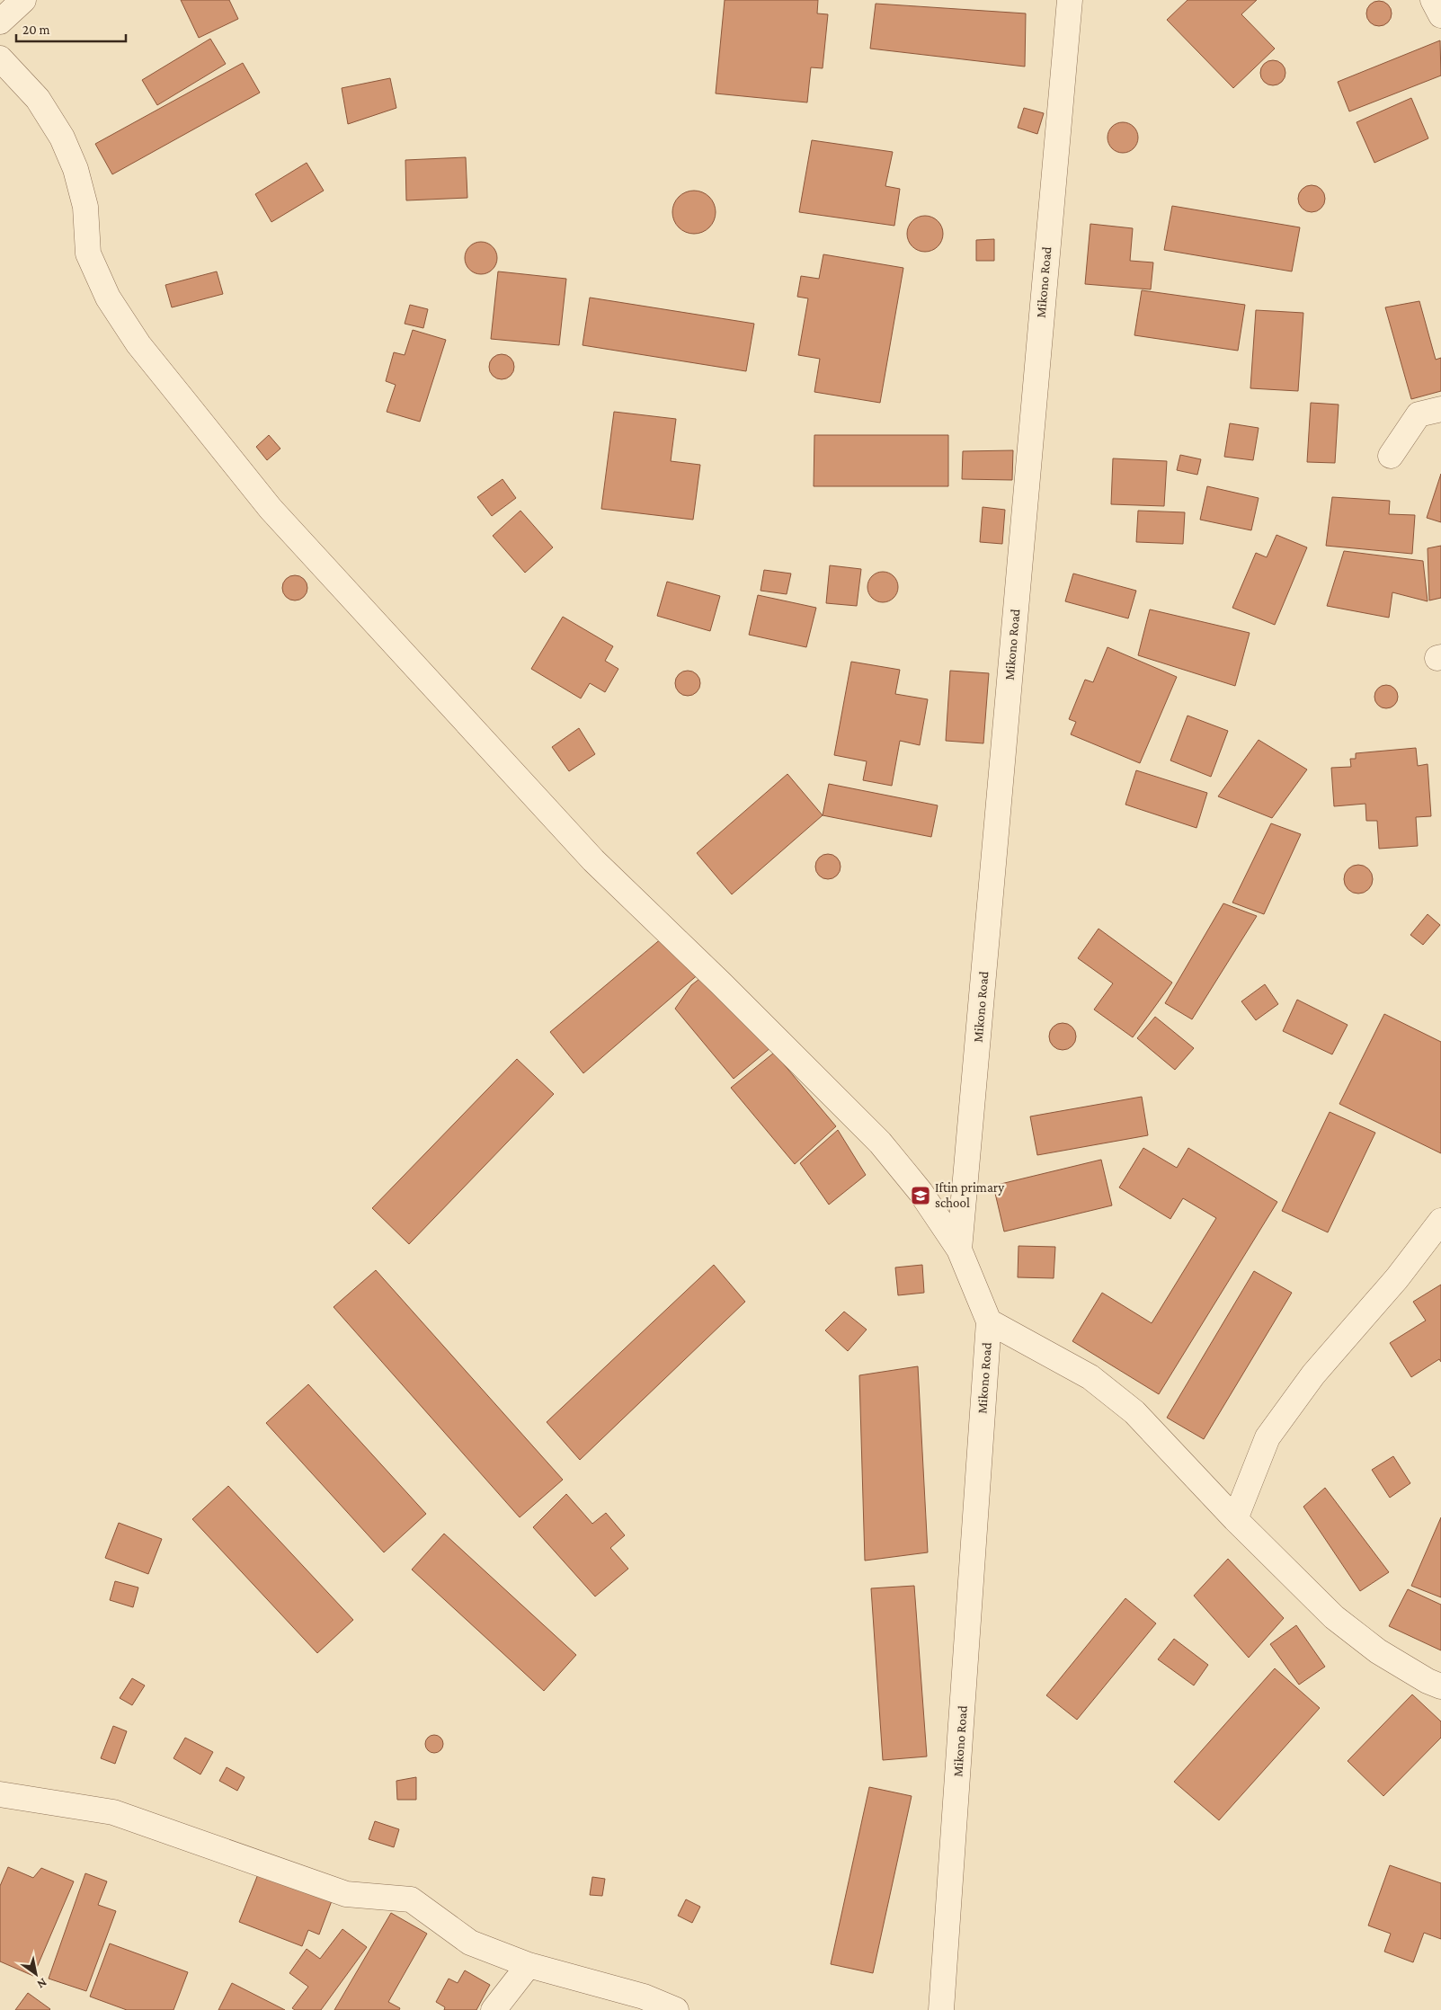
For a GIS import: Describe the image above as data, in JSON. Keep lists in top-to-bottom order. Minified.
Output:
{"streets":{"street":["Mikono Road"]},"places":{"school or university":["Iftin primary school"]},"scale_bar":"20 m","north":"bottom right"}
